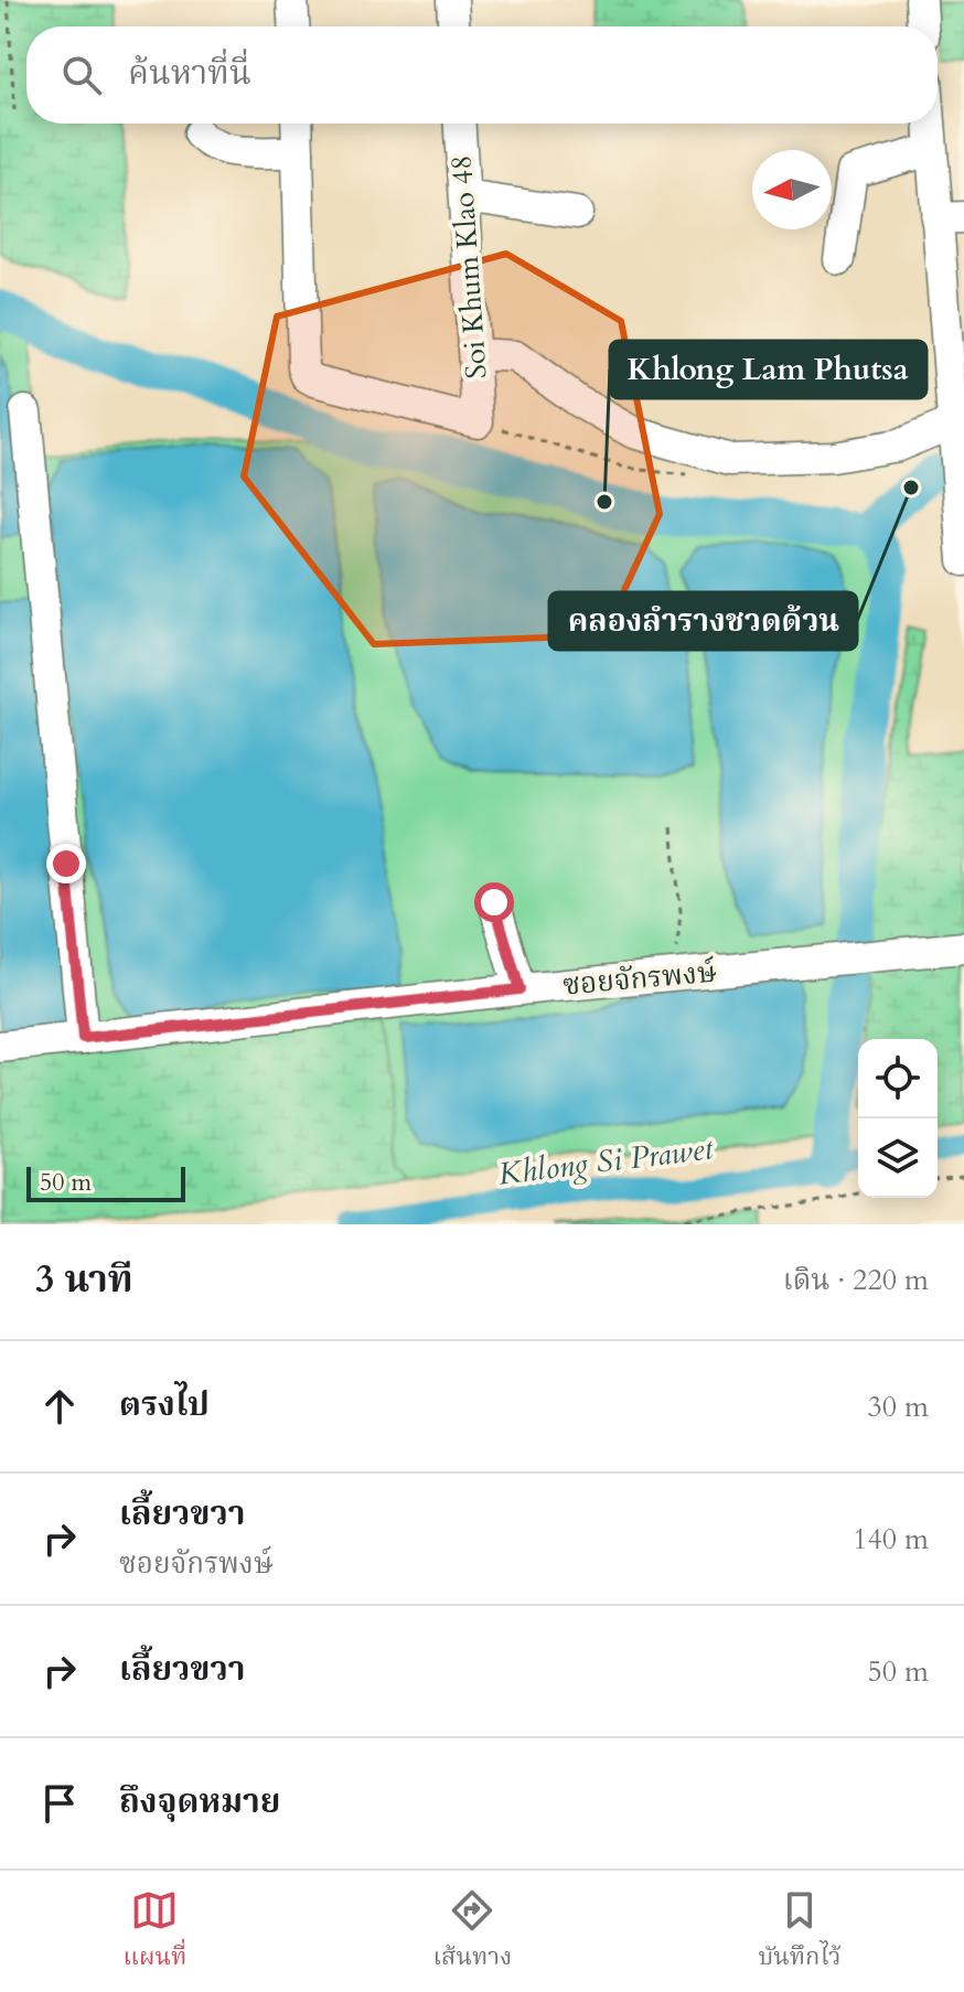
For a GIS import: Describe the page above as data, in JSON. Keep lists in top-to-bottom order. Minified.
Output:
{"streets":{"street":["Soi Khum Klao 48","ซอยจักรพงษ์"]},"water":["Khlong Si Prawet"],"places":["คลองลำรางชวดด้วน","Khlong Lam Phutsa"],"scale_bar":"50 m","north":"left","page":{"search":"ค้นหาที่นี่","scale":"50 m","heading":["3 นาที","เดิน · 220 m"],"list":[["ตรงไป","30 m"],["เลี้ยวขวา","ซอยจักรพงษ์","140 m"],["เลี้ยวขวา","50 m"],"ถึงจุดหมาย"],"nav":["แผนที่","เส้นทาง","บันทึกไว้"]}}
